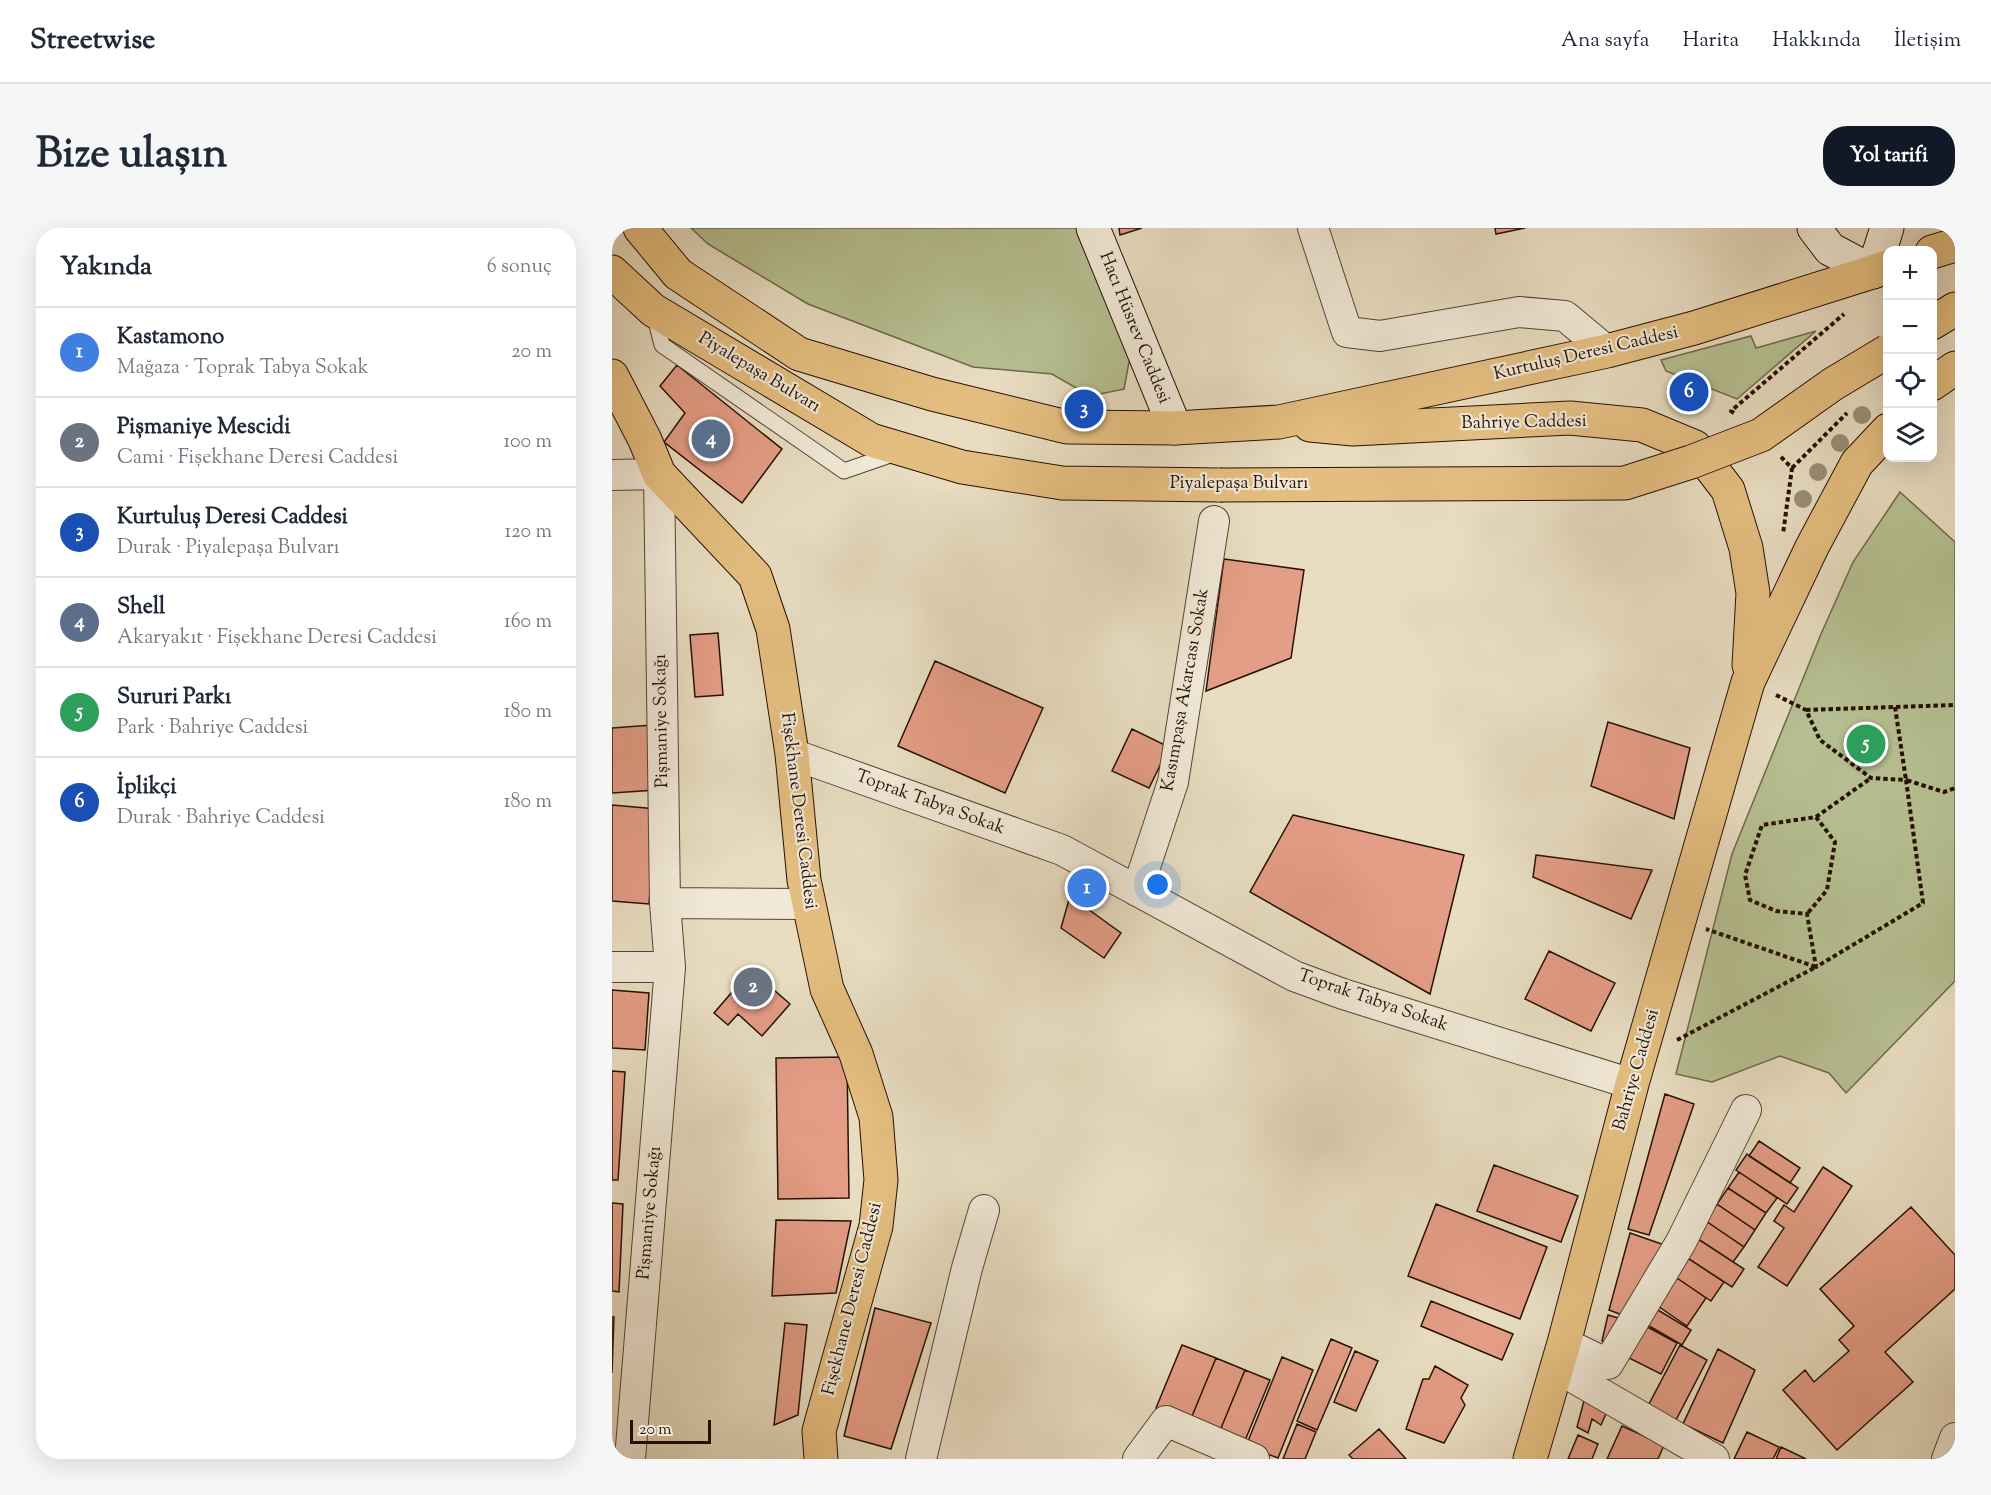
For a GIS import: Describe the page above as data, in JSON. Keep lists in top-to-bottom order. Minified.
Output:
{"streets":{"main road":["Kurtuluş Deresi Caddesi","Piyalepaşa Bulvarı","Bahriye Caddesi","Fişekhane Deresi Caddesi"],"street":["Hacı Hüsrev Caddesi","Kasımpaşa Akarcası Sokak","Pişmaniye Sokağı","Toprak Tabya Sokak"]},"crossings":[["Hacı Hüsrev Caddesi","Piyalepaşa Bulvarı"],["Kurtuluş Deresi Caddesi","Piyalepaşa Bulvarı"],["Kurtuluş Deresi Caddesi","Bahriye Caddesi"],["Piyalepaşa Bulvarı","Bahriye Caddesi"],["Bahriye Caddesi","Toprak Tabya Sokak"],["Kasımpaşa Akarcası Sokak","Toprak Tabya Sokak"],["Pişmaniye Sokağı","Fişekhane Deresi Caddesi"],["Toprak Tabya Sokak","Fişekhane Deresi Caddesi"]],"scale_bar":"20 m","page":{"header":"Streetwise","nav":["Ana sayfa","Harita","Hakkında","İletişim"],"title":"Bize ulaşın","buttons":"Yol tarifi","heading":["Yakında","6 sonuç"],"map_buttons":["+","−"],"list":[{"mark":"1","name":"Kastamono","note":"Mağaza · Toprak Tabya Sokak","value":"20 m"},{"mark":"2","name":"Pişmaniye Mescidi","note":"Cami · Fişekhane Deresi Caddesi","value":"100 m"},{"mark":"3","name":"Kurtuluş Deresi Caddesi","note":"Durak · Piyalepaşa Bulvarı","value":"120 m"},{"mark":"4","name":"Shell","note":"Akaryakıt · Fişekhane Deresi Caddesi","value":"160 m"},{"mark":"5","name":"Sururi Parkı","note":"Park · Bahriye Caddesi","value":"180 m"},{"mark":"6","name":"İplikçi","note":"Durak · Bahriye Caddesi","value":"180 m"}],"pins":["6","3","4","5","1","2"],"scale":"20 m"}}
